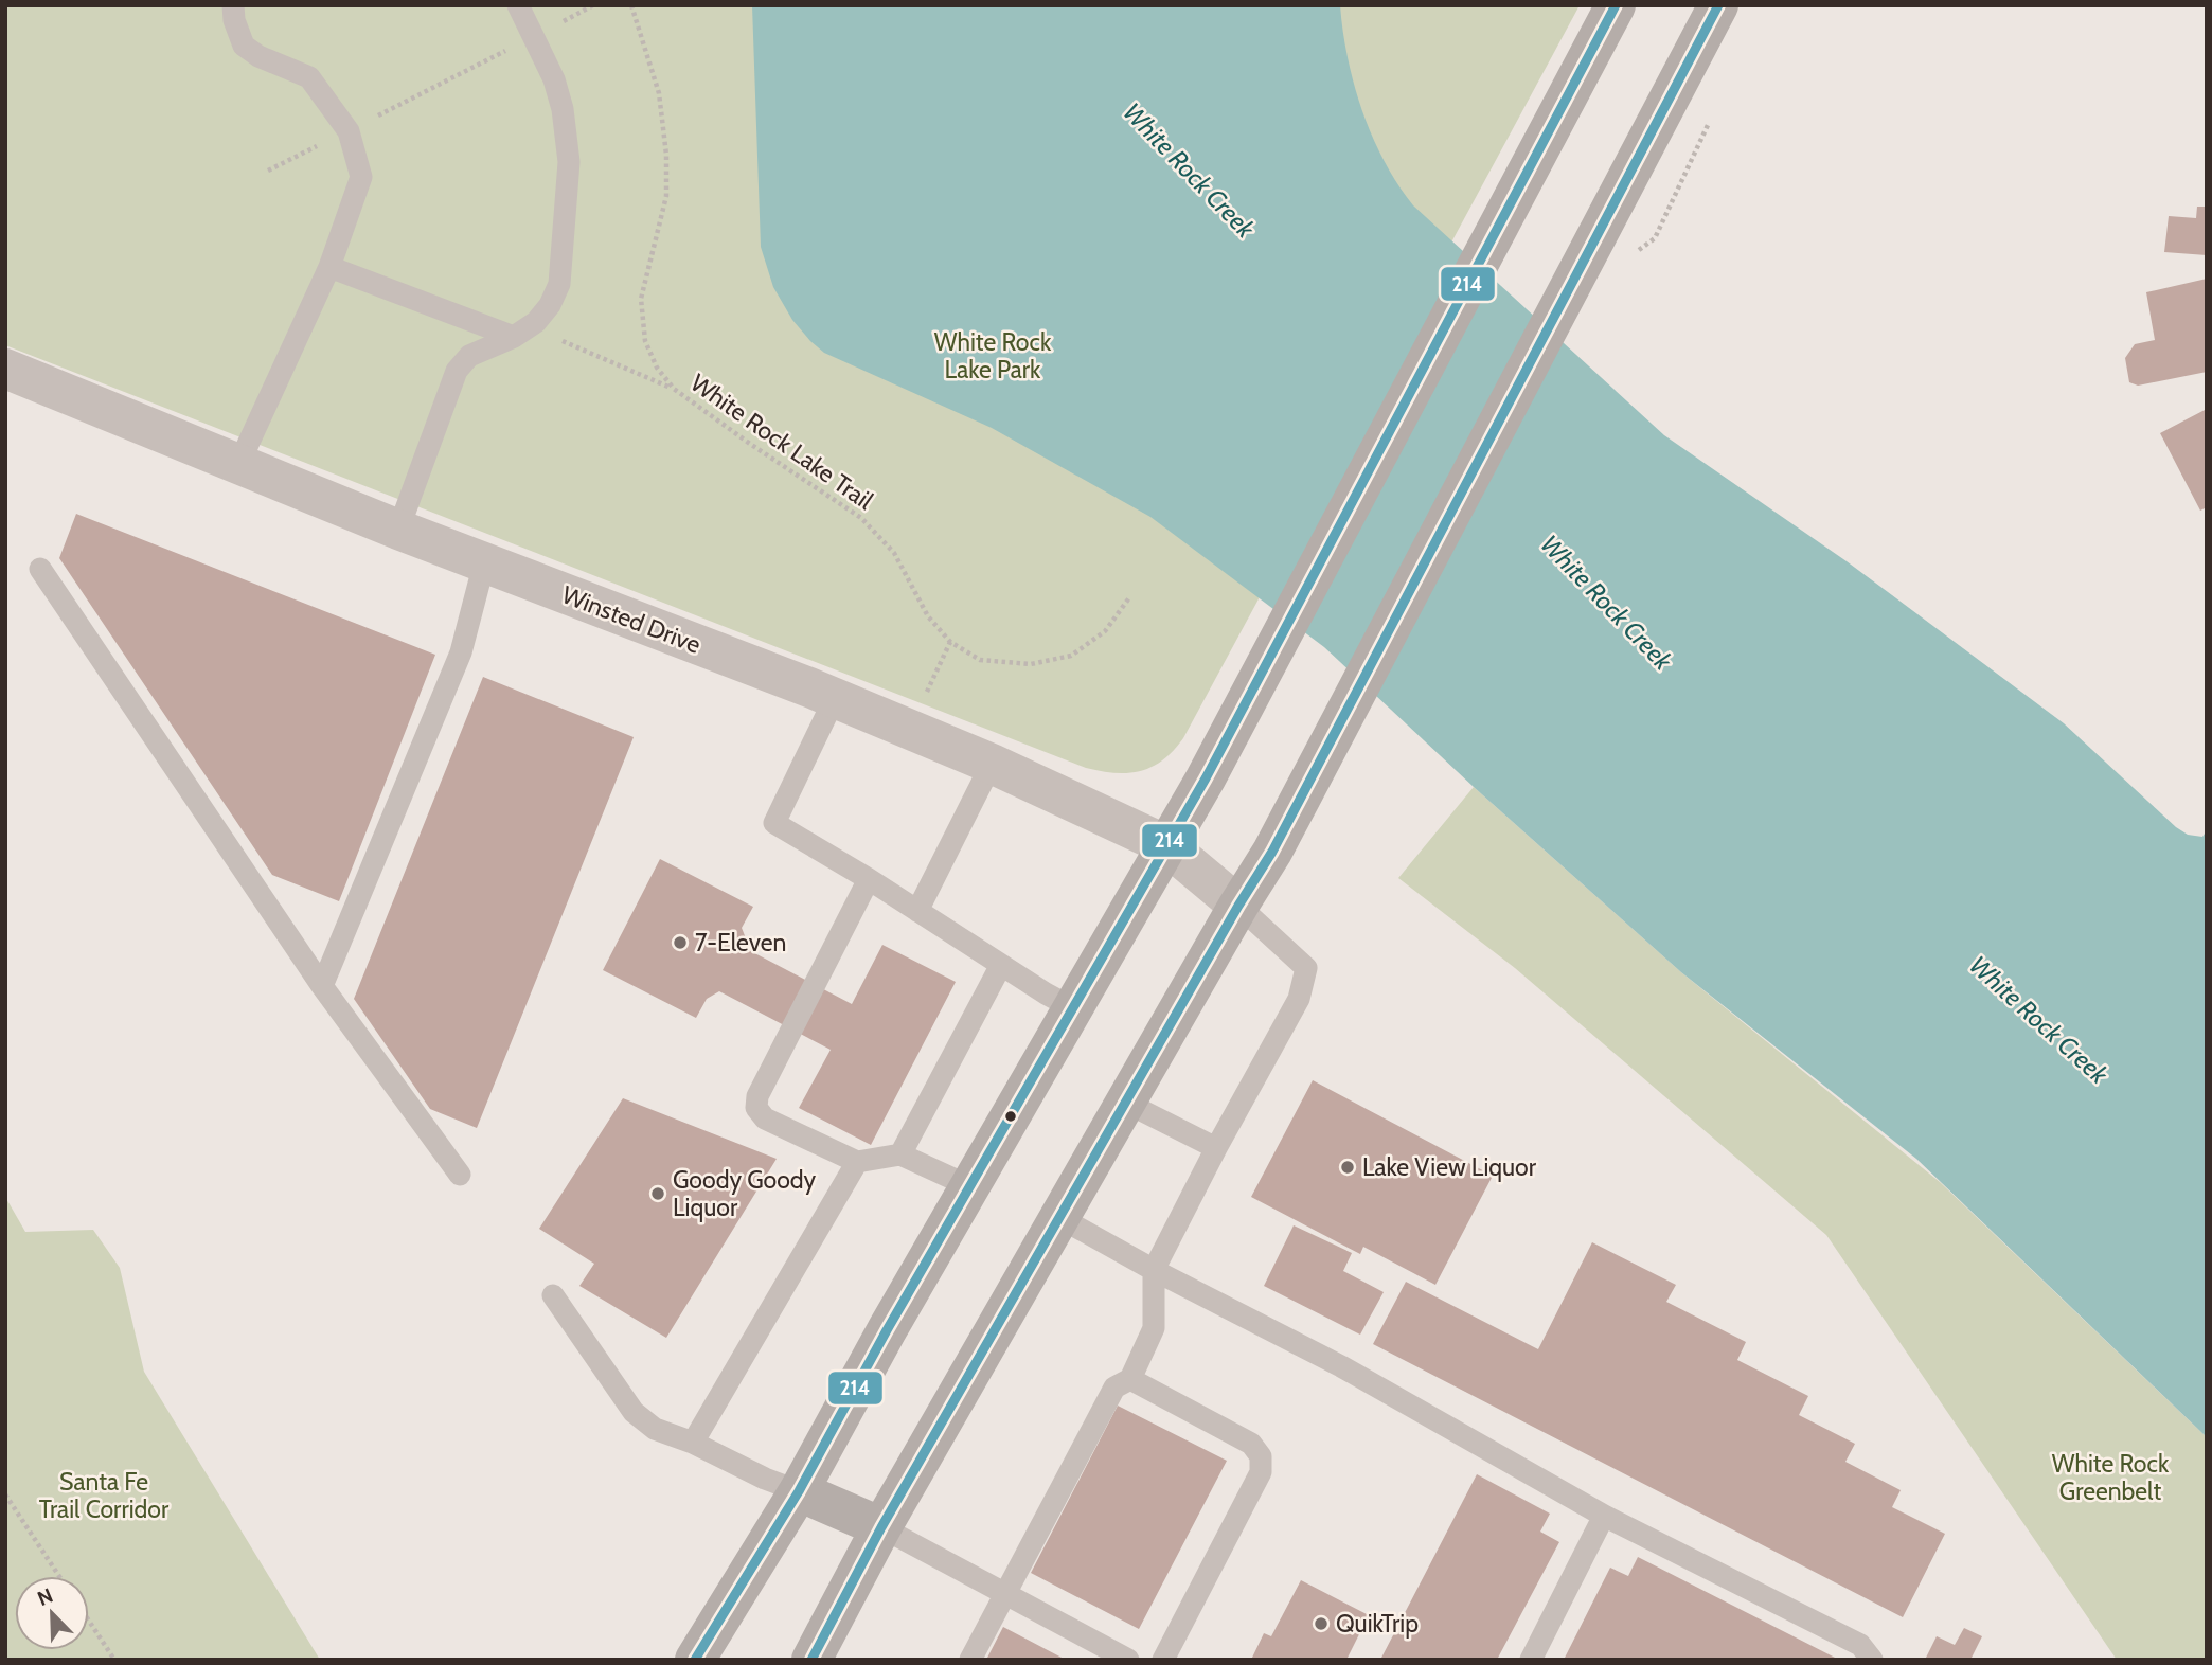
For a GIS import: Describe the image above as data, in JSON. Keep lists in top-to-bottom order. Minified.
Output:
{"streets":{"street":["Winsted Drive"],"path":["White Rock Lake Trail"]},"water":["White Rock Creek"],"parks":["White Rock Lake Park","White Rock Greenbelt","Santa Fe Trail Corridor"],"places":["7-Eleven","Lake View Liquor","Goody Goody Liquor","QuikTrip"],"lines":["transit line 214"],"north":"top left"}
